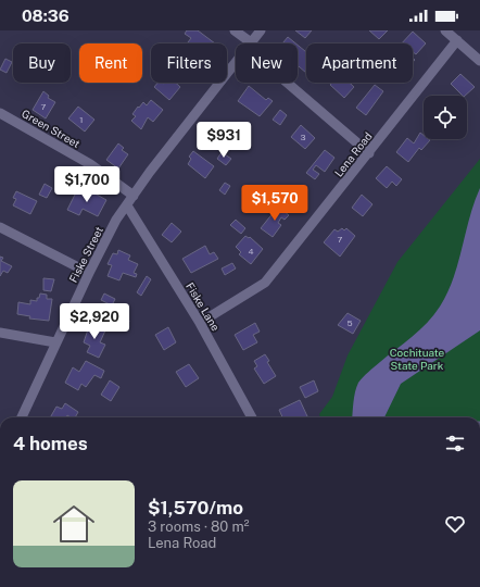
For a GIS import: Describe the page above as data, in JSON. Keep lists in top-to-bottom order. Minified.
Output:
{"streets":{"street":["Green Street","Lena Road","Fiske Street","Fiske Lane"]},"crossings":[["Green Street","Fiske Street"],["Lena Road","Fiske Lane"],["Fiske Street","Fiske Lane"]],"parks":["Cochituate State Park"],"house_numbers":["7","1","3","7","4","5"],"page":{"status":"08:36","chip":["Buy","Rent","Filters","New","Apartment"],"price":["$931","$1,700","$1,570","$2,920"],"heading":"4 homes","list":[{"name":"$1,570/mo","note":"3 rooms · 80 m² · Lena Road"}]}}
